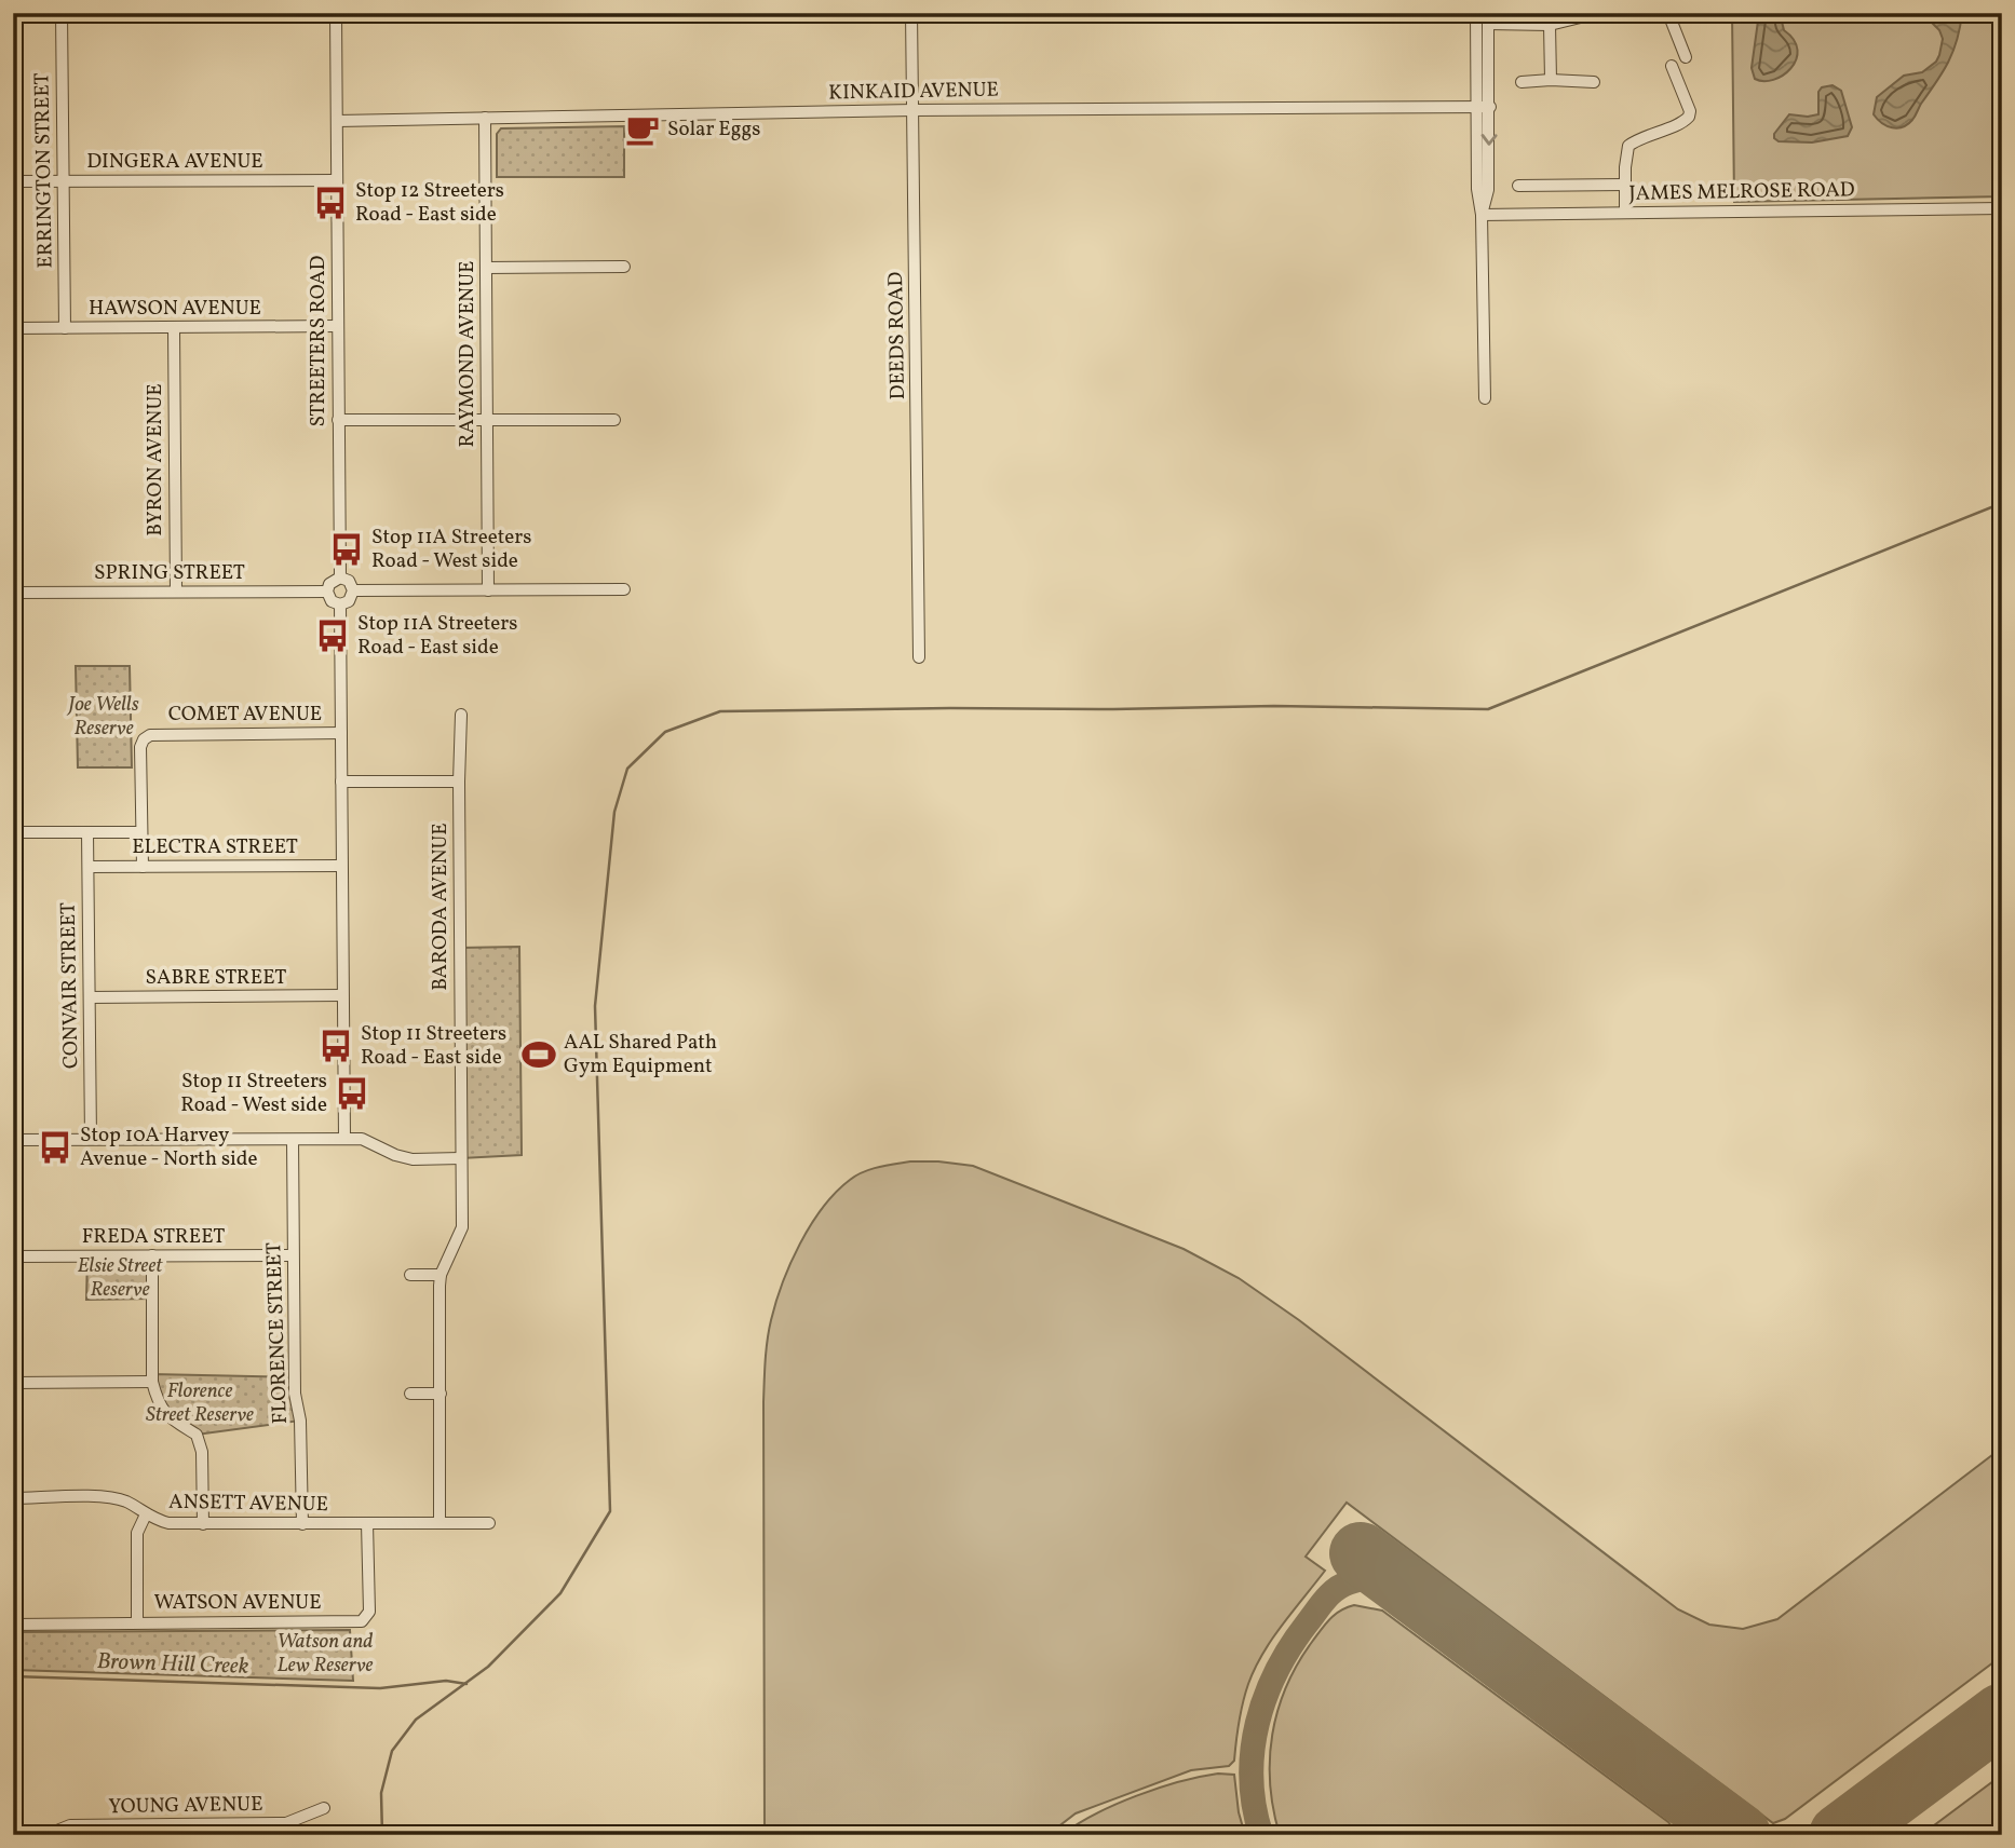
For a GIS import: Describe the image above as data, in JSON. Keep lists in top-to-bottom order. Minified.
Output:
{"streets":{"street":["KINKAID AVENUE","DINGERA AVENUE","ERRINGTON STREET","JAMES MELROSE ROAD","HAWSON AVENUE","DEEDS ROAD","STREETERS ROAD","RAYMOND AVENUE","BYRON AVENUE","SPRING STREET","COMET AVENUE","ELECTRA STREET","BARODA AVENUE","SABRE STREET","CONVAIR STREET","FREDA STREET","FLORENCE STREET","ANSETT AVENUE","WATSON AVENUE","YOUNG AVENUE"]},"crossings":[["KINKAID AVENUE","DEEDS ROAD"],["KINKAID AVENUE","STREETERS ROAD"],["KINKAID AVENUE","RAYMOND AVENUE"],["DINGERA AVENUE","ERRINGTON STREET"],["DINGERA AVENUE","STREETERS ROAD"],["ERRINGTON STREET","HAWSON AVENUE"],["HAWSON AVENUE","STREETERS ROAD"],["HAWSON AVENUE","BYRON AVENUE"],["STREETERS ROAD","SPRING STREET"],["BYRON AVENUE","SPRING STREET"],["COMET AVENUE","ELECTRA STREET"],["ELECTRA STREET","CONVAIR STREET"],["BARODA AVENUE","ANSETT AVENUE"],["SABRE STREET","CONVAIR STREET"],["FREDA STREET","FLORENCE STREET"],["FLORENCE STREET","ANSETT AVENUE"],["ANSETT AVENUE","WATSON AVENUE"]],"water":["Brown Hill Creek"],"parks":["Joe Wells Reserve","Elsie Street Reserve","Florence Street Reserve","Watson and Lew Reserve"],"places":{"cafe":["Solar Eggs"],"bus stop":["Stop 12 Streeters Road - East side","Stop 11A Streeters Road - West side","Stop 11A Streeters Road - East side","Stop 11 Streeters Road - East side","Stop 11 Streeters Road - West side","Stop 10A Harvey Avenue - North side"],"sports":["AAL Shared Path Gym Equipment"]}}
